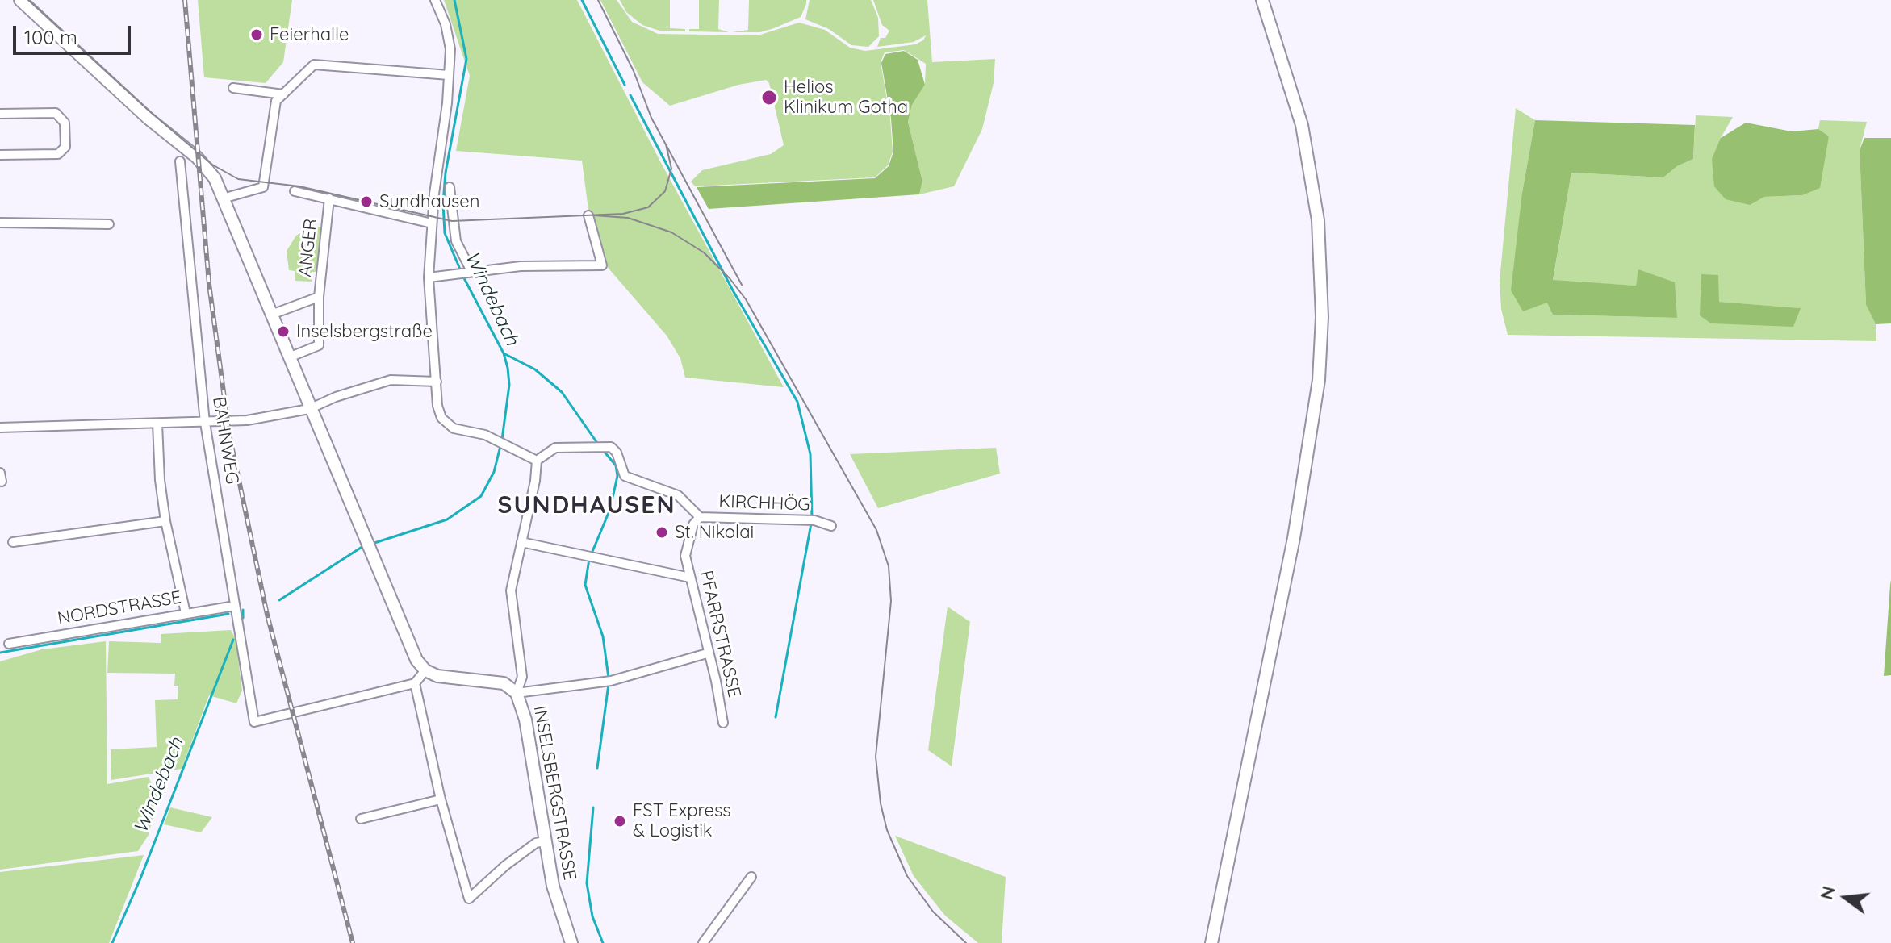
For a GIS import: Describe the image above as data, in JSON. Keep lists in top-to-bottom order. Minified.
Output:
{"streets":{"street":["ANGER","BAHNWEG","KIRCHHÖG","NORDSTRASSE","PFARRSTRASSE","INSELSBERGSTRASSE"]},"crossings":[["BAHNWEG","NORDSTRASSE"],["KIRCHHÖG","PFARRSTRASSE"]],"districts":["SUNDHAUSEN"],"water":["Windebach"],"places":["Feierhalle","Helios Klinikum Gotha","Sundhausen","Inselsbergstraße","St. Nikolai","FST Express & Logistik"],"scale_bar":"100 m","north":"left"}
